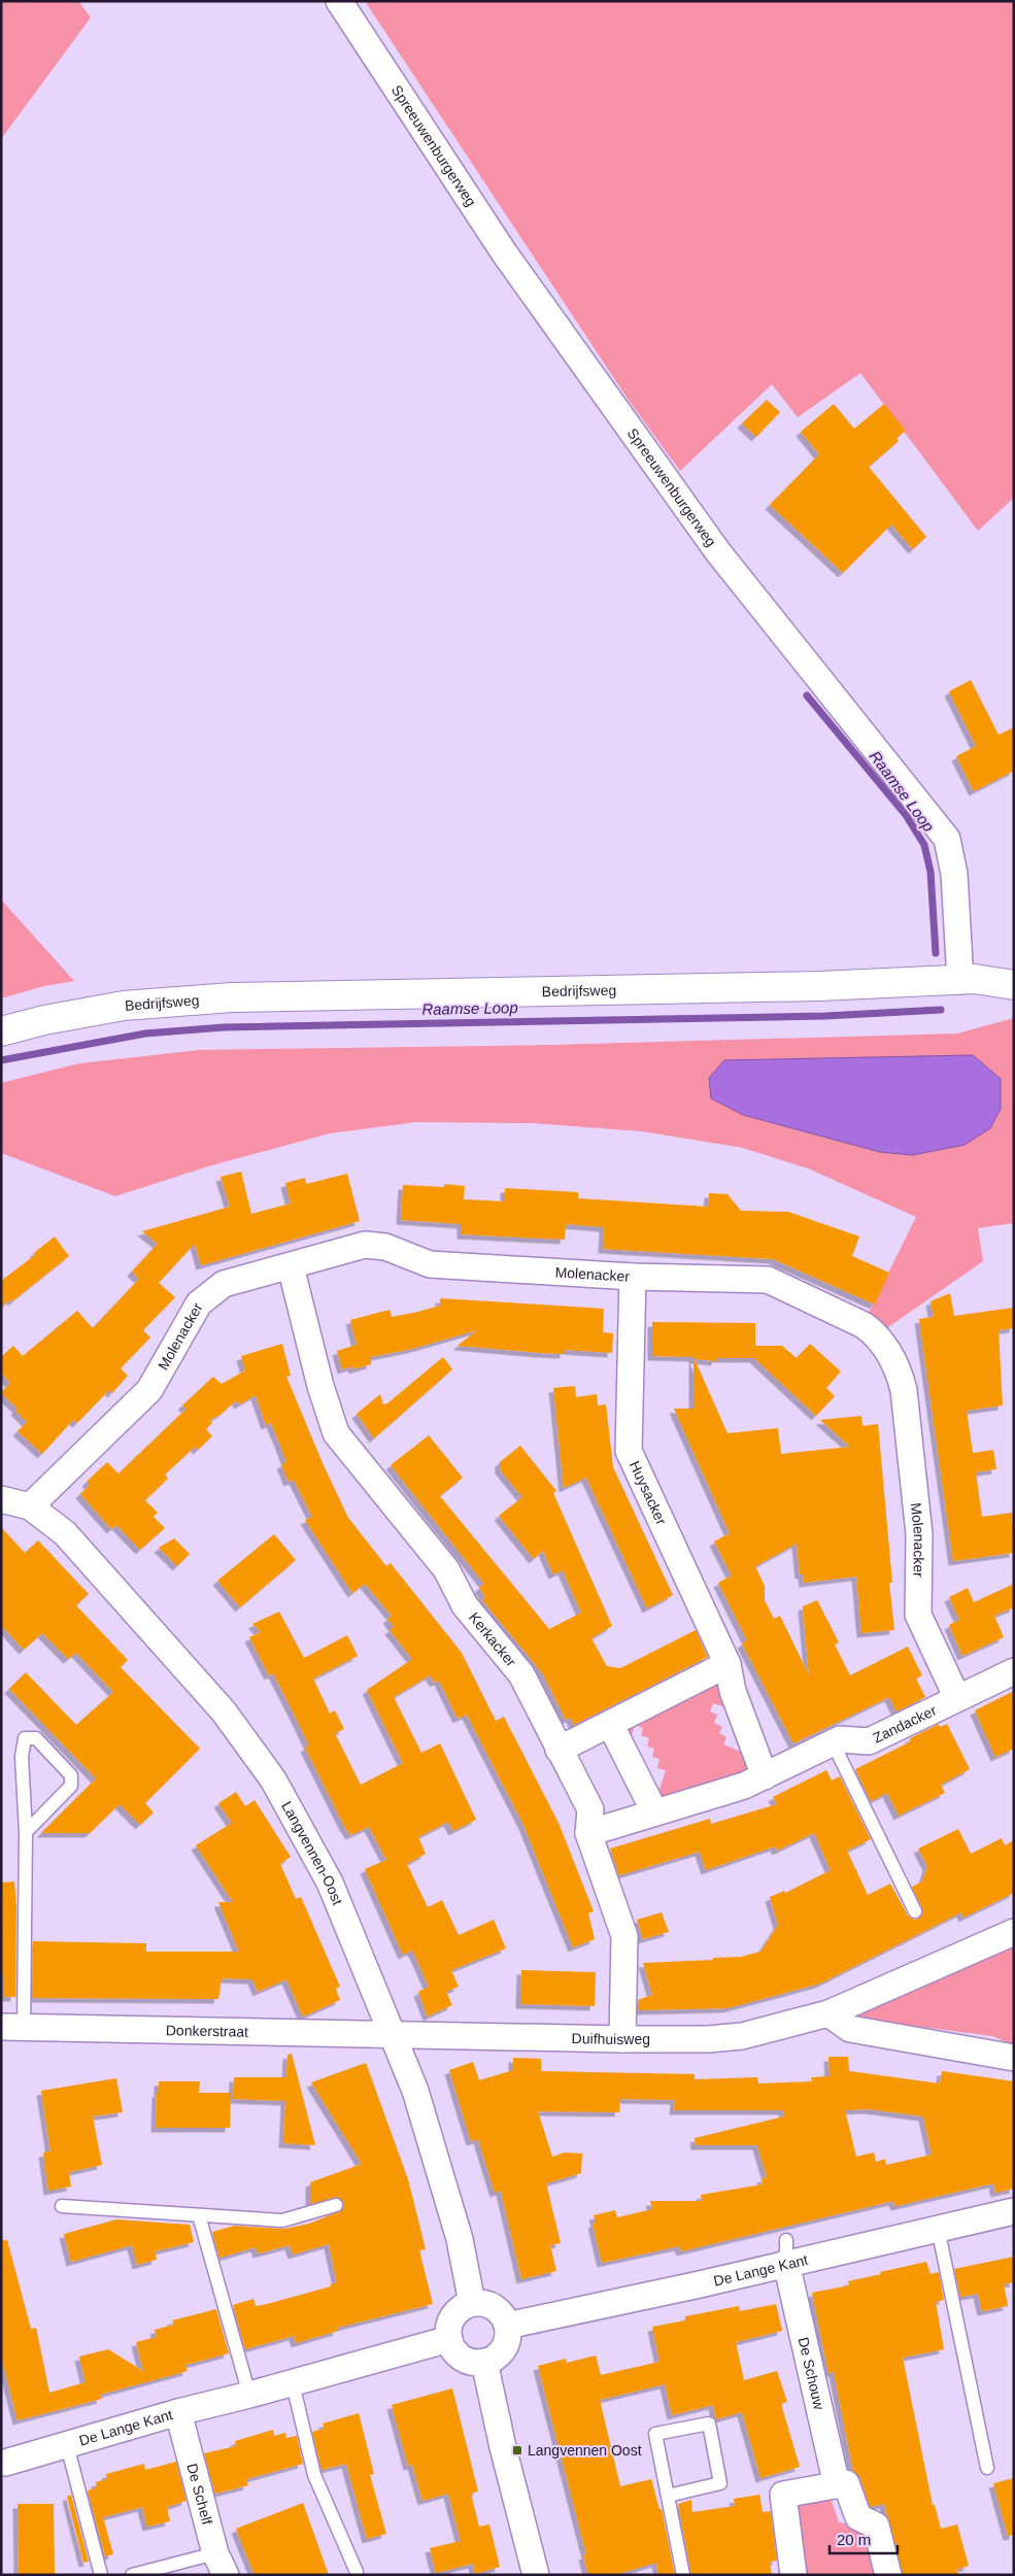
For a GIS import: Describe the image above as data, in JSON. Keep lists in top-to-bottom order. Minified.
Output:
{"streets":{"main road":["Bedrijfsweg"],"street":["Spreeuwenburgerweg","Molenacker","Huysacker","Kerkacker","Zandacker","Langvennen-Oost","Donkerstraat","Duifhuisweg","De Lange Kant","De Schouw","De Schelf"]},"crossings":[["Spreeuwenburgerweg","Bedrijfsweg"],["Molenacker","Huysacker"],["Molenacker","Kerkacker"],["Molenacker","Zandacker"],["Molenacker","Langvennen-Oost"],["Kerkacker","Zandacker"],["Kerkacker","Duifhuisweg"],["Langvennen-Oost","Donkerstraat"],["Langvennen-Oost","Duifhuisweg"],["Langvennen-Oost","De Lange Kant"],["Donkerstraat","Duifhuisweg"],["De Lange Kant","De Schouw"],["De Lange Kant","De Schelf"]],"water":["Raamse Loop"],"places":{"transit":["Langvennen Oost"]},"scale_bar":"20 m"}
